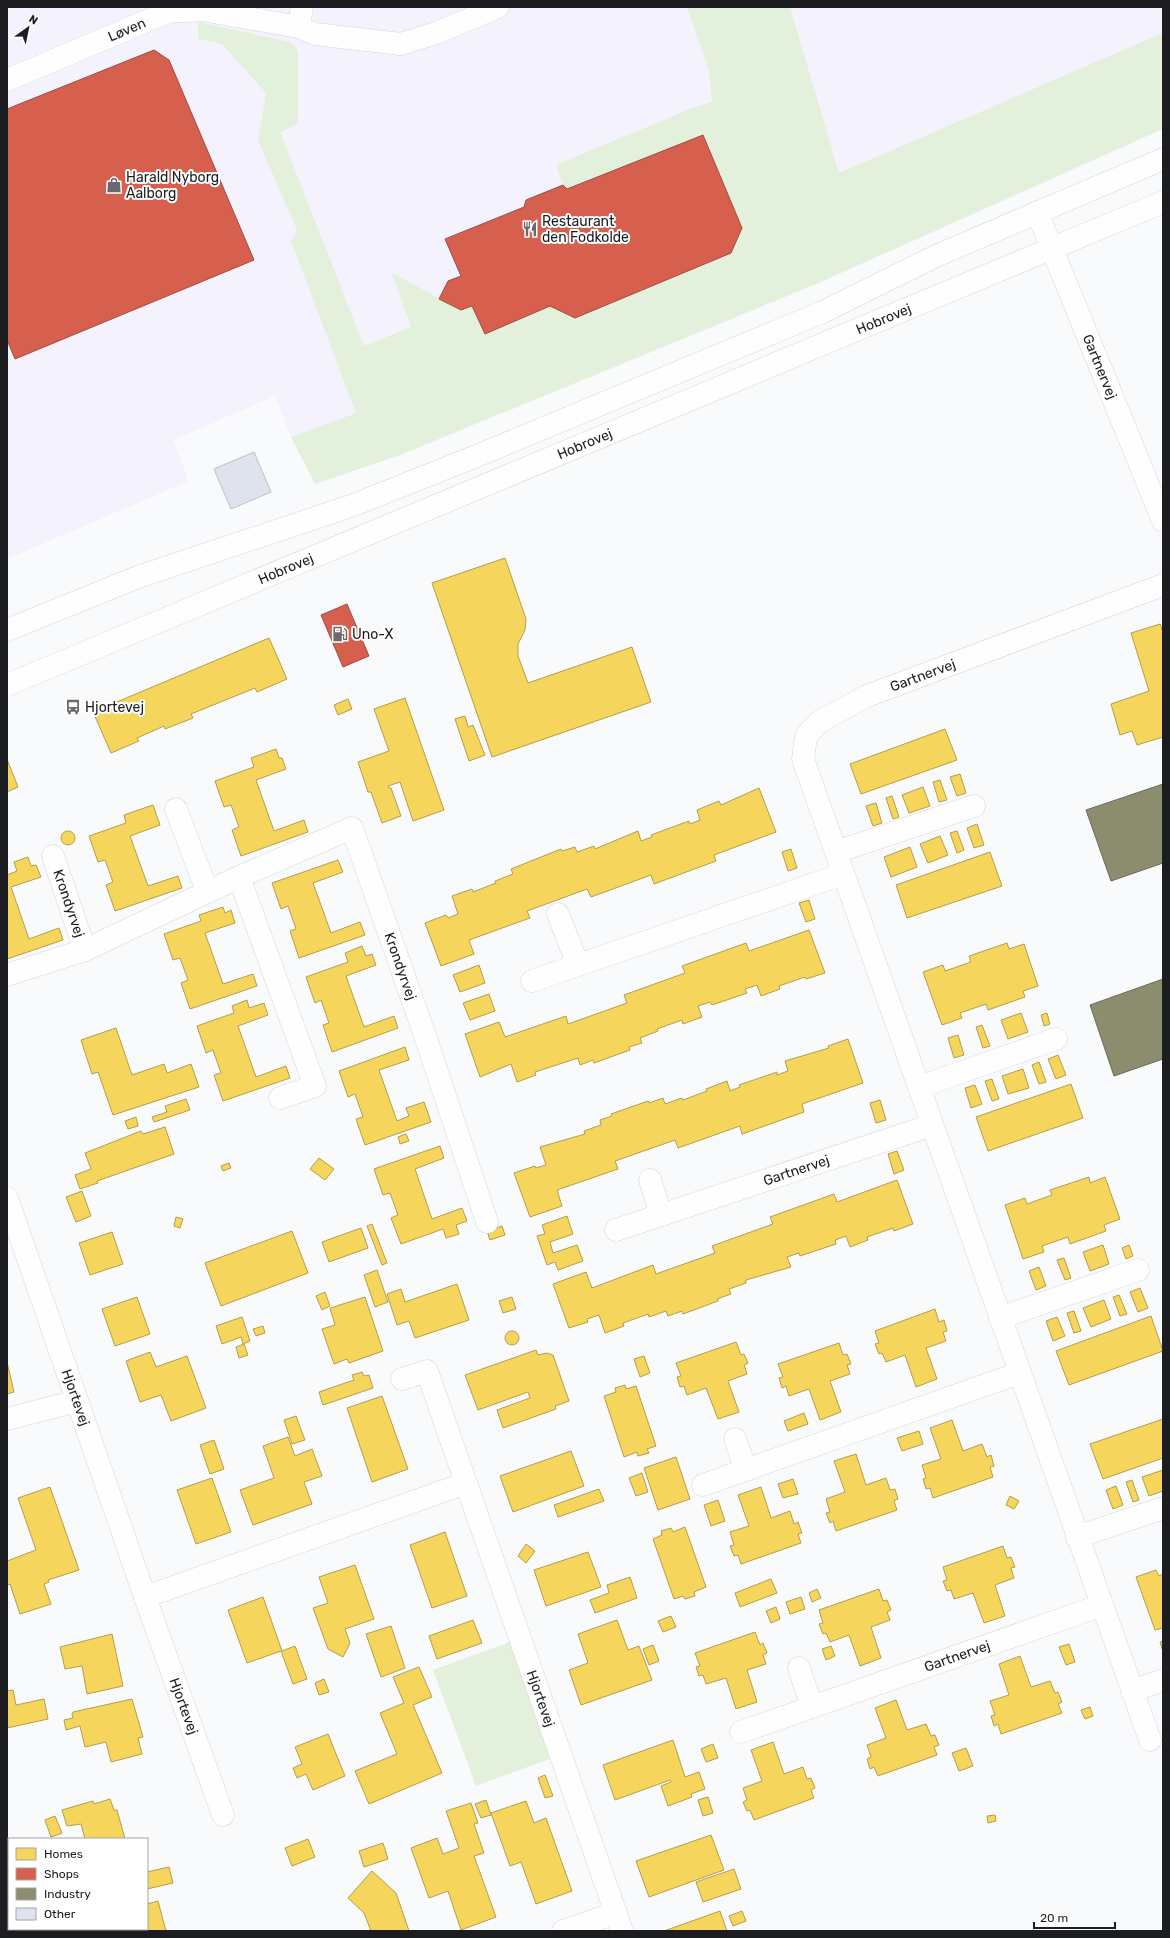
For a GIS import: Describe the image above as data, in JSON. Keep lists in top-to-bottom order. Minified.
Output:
{"streets":{"street":["Løven","Hobrovej","Gartnervej","Krondyrvej","Hjortevej"]},"crossings":[["Hobrovej","Gartnervej"]],"places":{"shop":["Harald Nyborg Aalborg"],"restaurant":["Restaurant den Fodkolde"],"fuel station":["Uno-X"],"bus stop":["Hjortevej"]},"legend":["Homes","Shops","Industry","Other"],"scale_bar":"20 m","north":"top right"}
